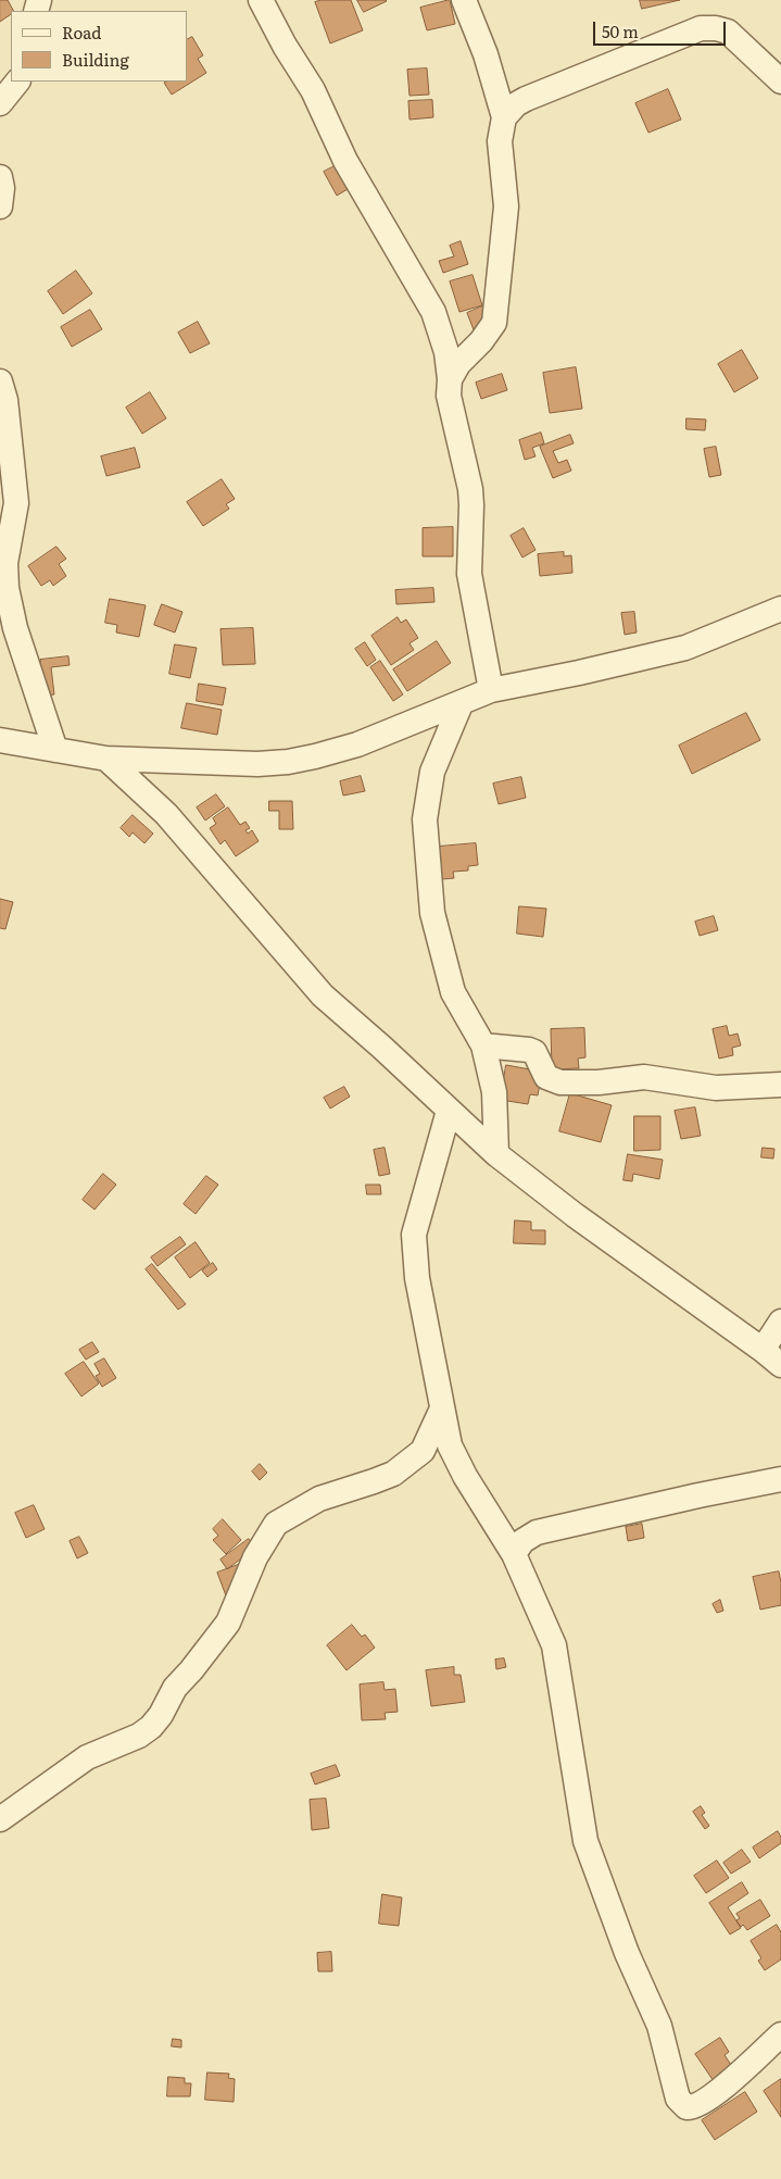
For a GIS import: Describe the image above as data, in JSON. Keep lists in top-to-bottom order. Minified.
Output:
{"legend":["Road","Building"],"scale_bar":"50 m"}
